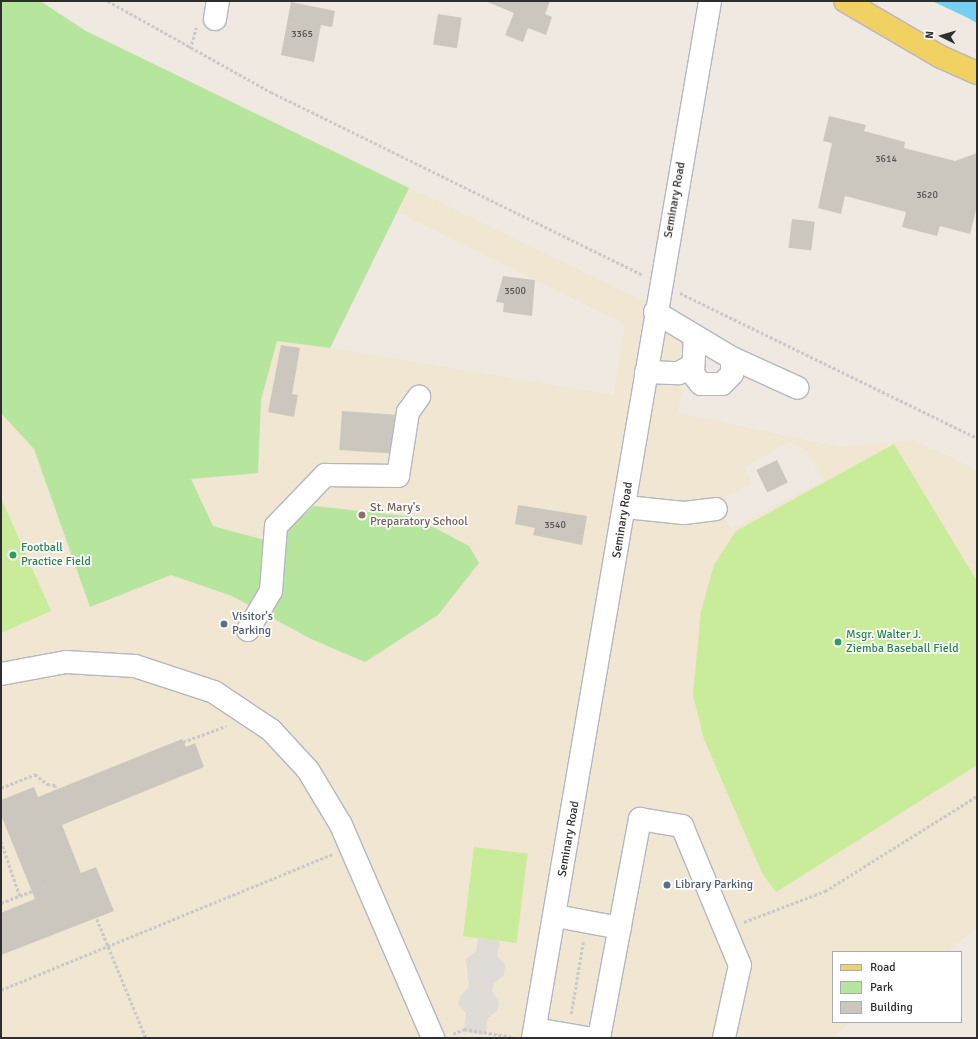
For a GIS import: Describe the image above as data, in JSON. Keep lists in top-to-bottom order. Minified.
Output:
{"streets":{"street":["Seminary Road"]},"places":["St. Mary's Preparatory School","Football Practice Field","Visitor's Parking","Msgr. Walter J. Ziemba Baseball Field","Library Parking"],"house_numbers":["3365","3614","3620","3500","3540"],"legend":["Road","Park","Building"],"north":"left"}
